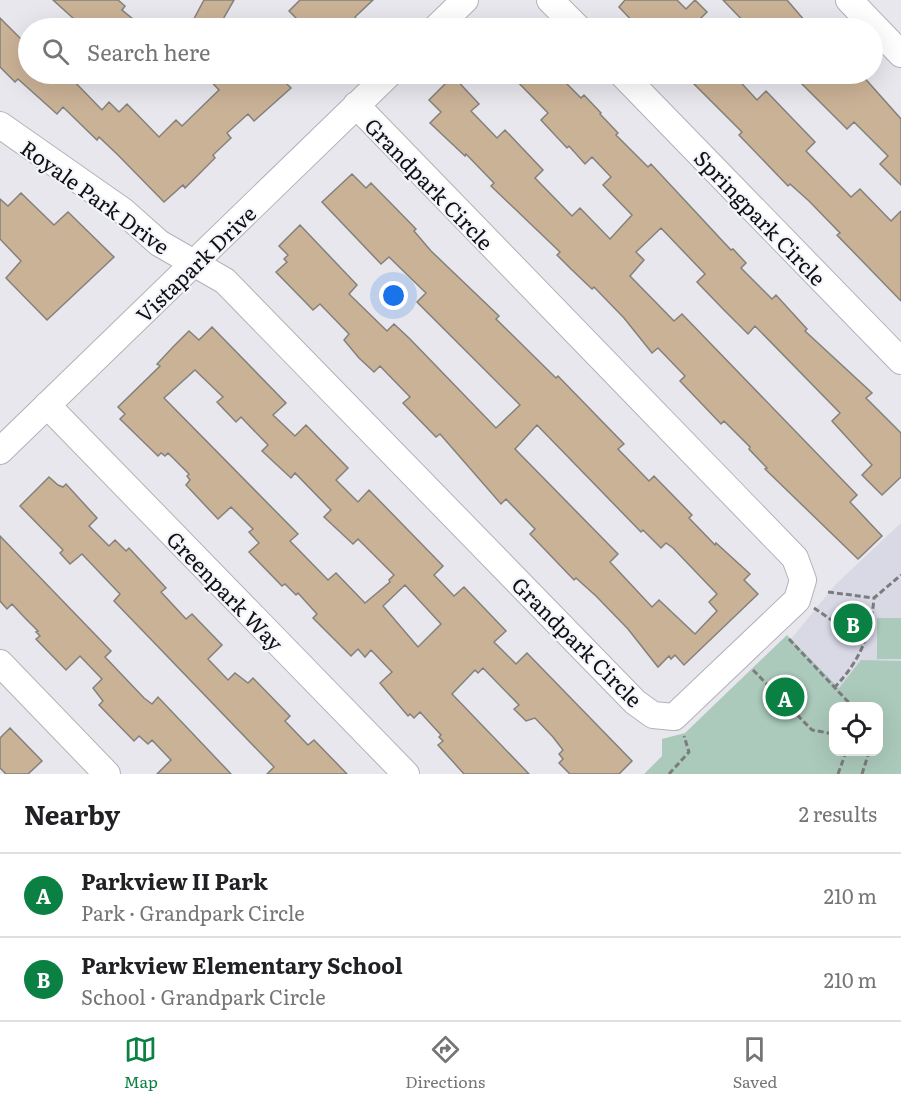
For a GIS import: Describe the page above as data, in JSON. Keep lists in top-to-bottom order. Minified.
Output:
{"streets":{"street":["Grandpark Circle","Royale Park Drive","Springpark Circle","Vistapark Drive","Greenpark Way"]},"crossings":[["Grandpark Circle","Royale Park Drive"],["Grandpark Circle","Vistapark Drive"],["Royale Park Drive","Vistapark Drive"],["Vistapark Drive","Greenpark Way"]],"page":{"search":"Search here","pins":["B","A"],"heading":["Nearby","2 results"],"list":[{"mark":"A","name":"Parkview II Park","note":"Park · Grandpark Circle","value":"210 m"},{"mark":"B","name":"Parkview Elementary School","note":"School · Grandpark Circle","value":"210 m"}],"nav":["Map","Directions","Saved"]}}
